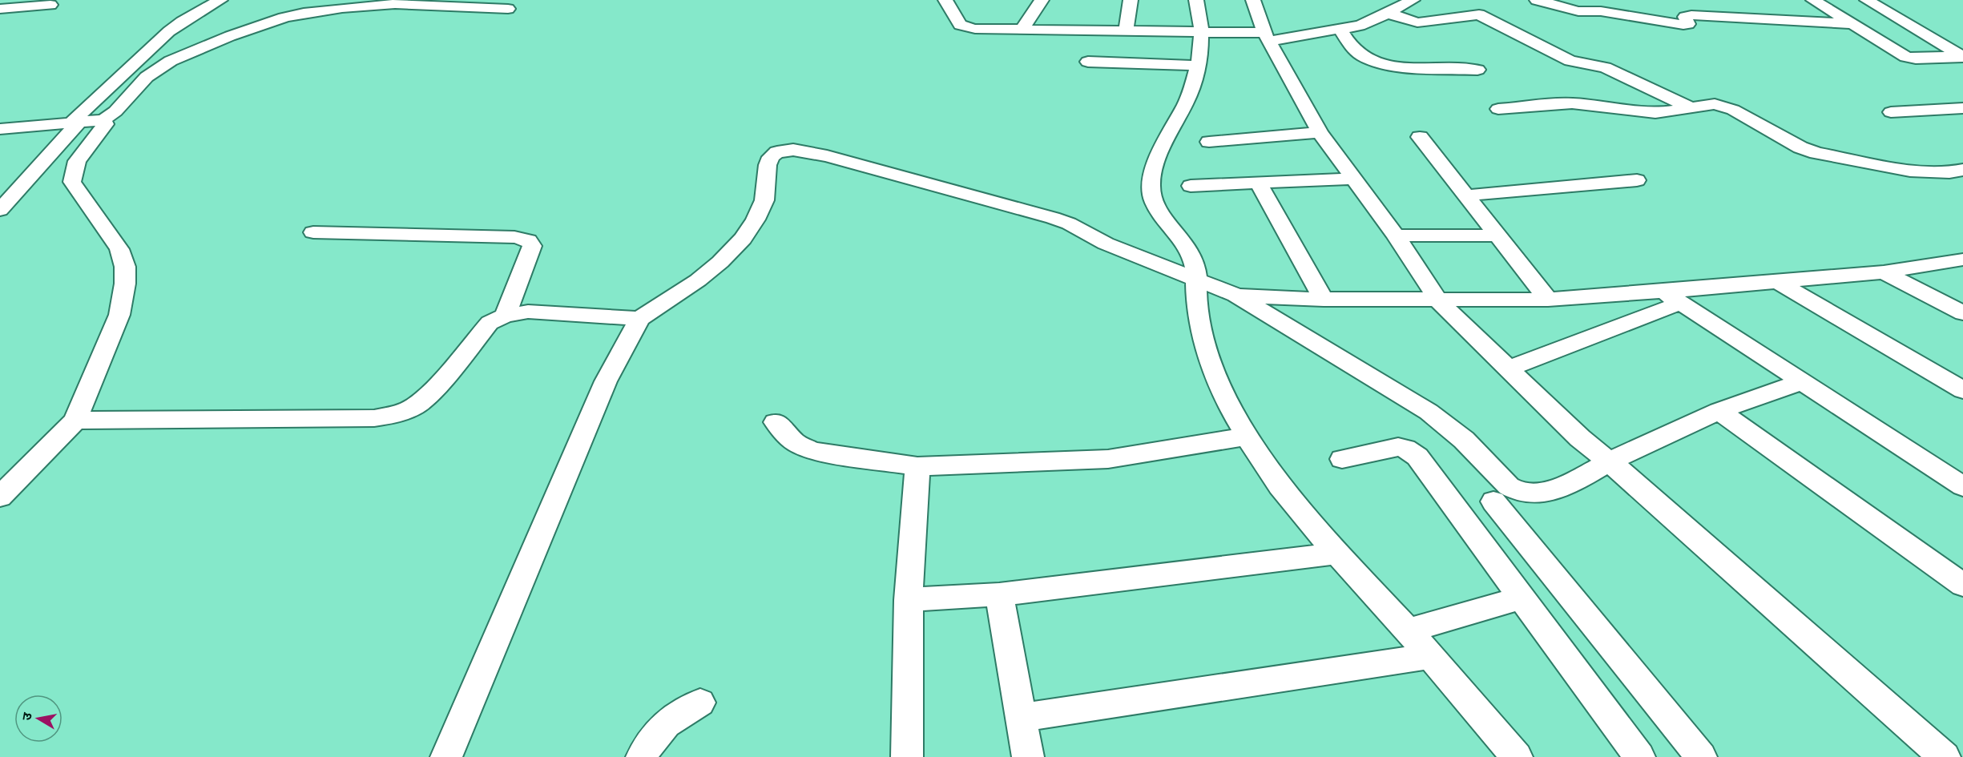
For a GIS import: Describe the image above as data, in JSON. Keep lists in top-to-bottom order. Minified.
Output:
{"north":"left"}
